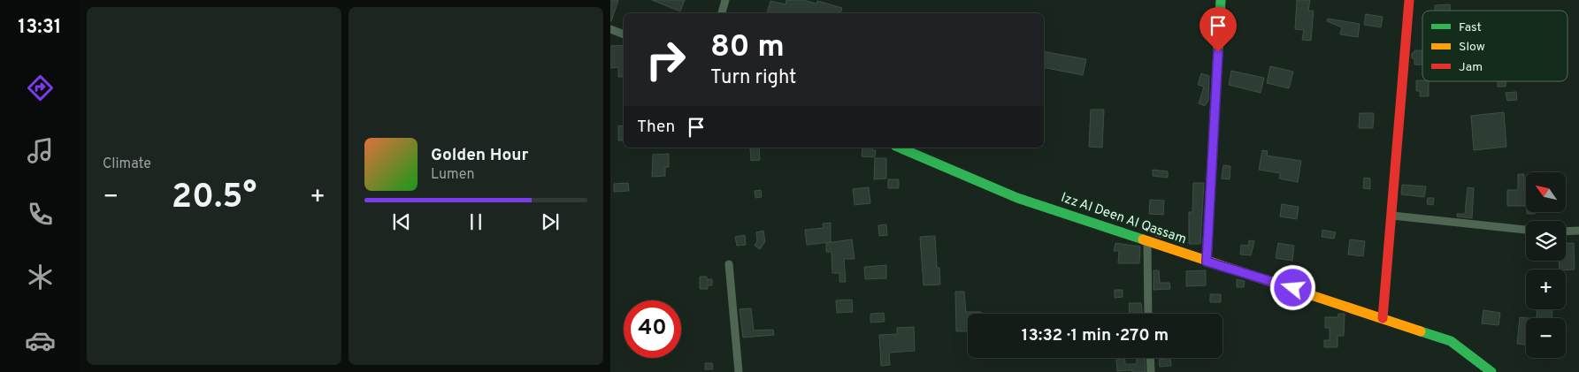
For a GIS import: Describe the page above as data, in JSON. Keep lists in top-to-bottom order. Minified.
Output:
{"streets":{"street":["Izz Al Deen Al Qassam"]},"legend":["Fast","Slow","Jam"],"north":"top left","page":{"tabs":"13:31","tile":"Climate","turn":["80 m","Turn right"],"then":"Then","song":["Golden Hour","Lumen"],"map_buttons":["+","−"],"heat":["−","20.5°","+"],"limit":"40","trip":"13:32 · 1 min · 270 m"}}
